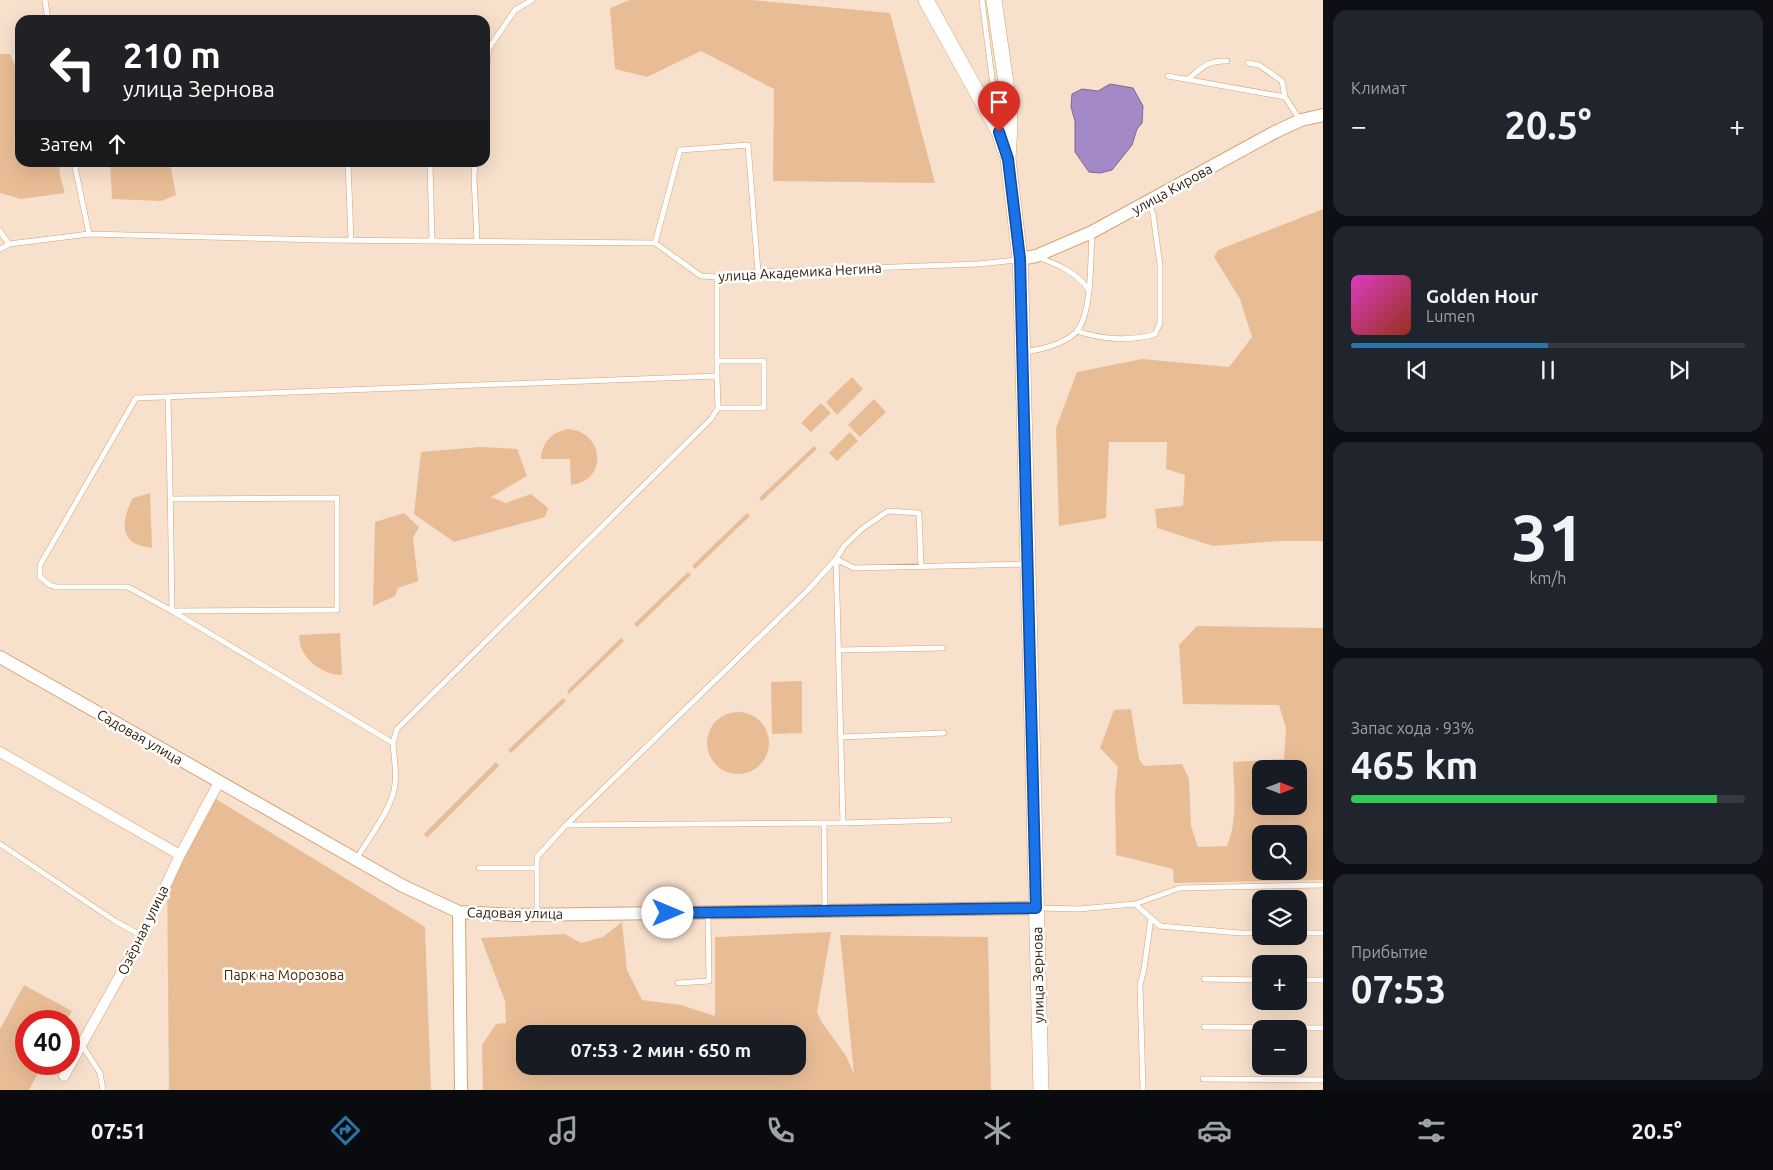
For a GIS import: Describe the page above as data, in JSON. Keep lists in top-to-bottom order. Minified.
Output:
{"streets":{"main road":["улица Зернова"],"street":["улица Кирова","Садовая улица","Озёрная улица"],"lane":["улица Академика Негина"]},"crossings":[["улица Кирова","улица Академика Негина"],["улица Кирова","улица Зернова"],["улица Академика Негина","улица Зернова"],["Садовая улица","Озёрная улица"],["Садовая улица","улица Зернова"]],"parks":["Парк на Морозова"],"north":"right","page":{"tile":["Климат",["31","km/h"],["Запас хода · 93%","465 km"],["Прибытие","07:53"]],"turn":["210 m","улица Зернова"],"heat":["−","20.5°","+"],"then":"Затем","song":["Golden Hour","Lumen"],"map_buttons":["+","−"],"limit":"40","trip":"07:53 · 2 мин · 650 m","tabs":["07:51","20.5°"]}}
